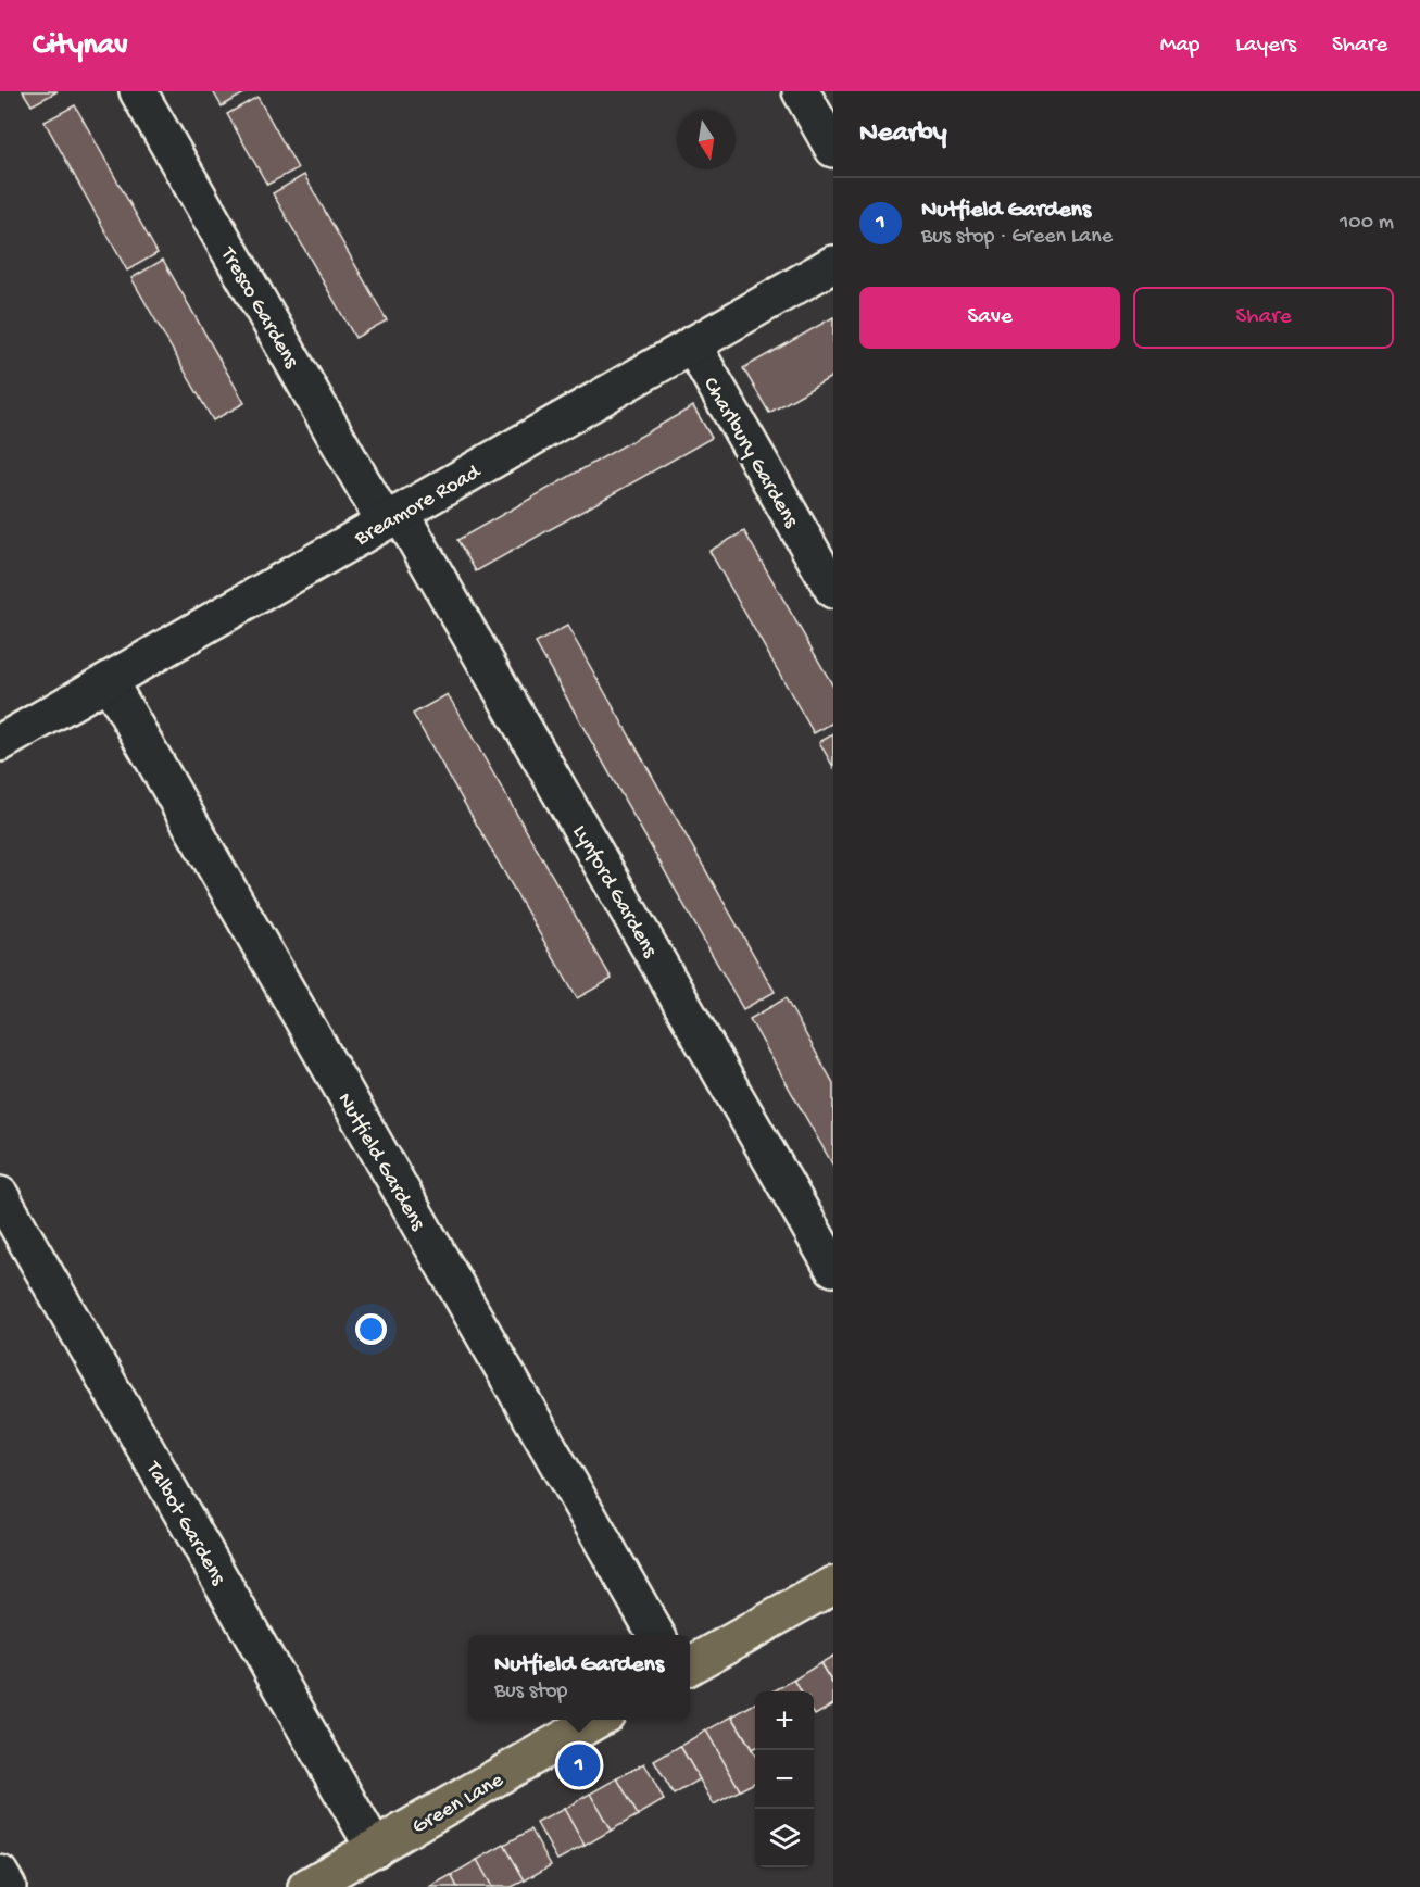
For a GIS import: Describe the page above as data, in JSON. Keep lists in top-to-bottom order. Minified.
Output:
{"streets":{"main road":["Green Lane"],"street":["Tresco Gardens","Charlbury Gardens","Breamore Road","Lynford Gardens","Nutfield Gardens","Talbot Gardens"]},"crossings":[["Tresco Gardens","Breamore Road"],["Tresco Gardens","Lynford Gardens"],["Charlbury Gardens","Breamore Road"],["Breamore Road","Lynford Gardens"],["Breamore Road","Nutfield Gardens"],["Talbot Gardens","Green Lane"]],"north":"bottom","page":{"header":"Citynav","nav":["Map","Layers","Share"],"heading":"Nearby","list":[{"mark":"1","name":"Nutfield Gardens","note":"Bus stop · Green Lane","value":"100 m"}],"buttons":["Save","Share"],"popup":["Nutfield Gardens","Bus stop"],"map_buttons":["+","−"],"pins":"1"}}
